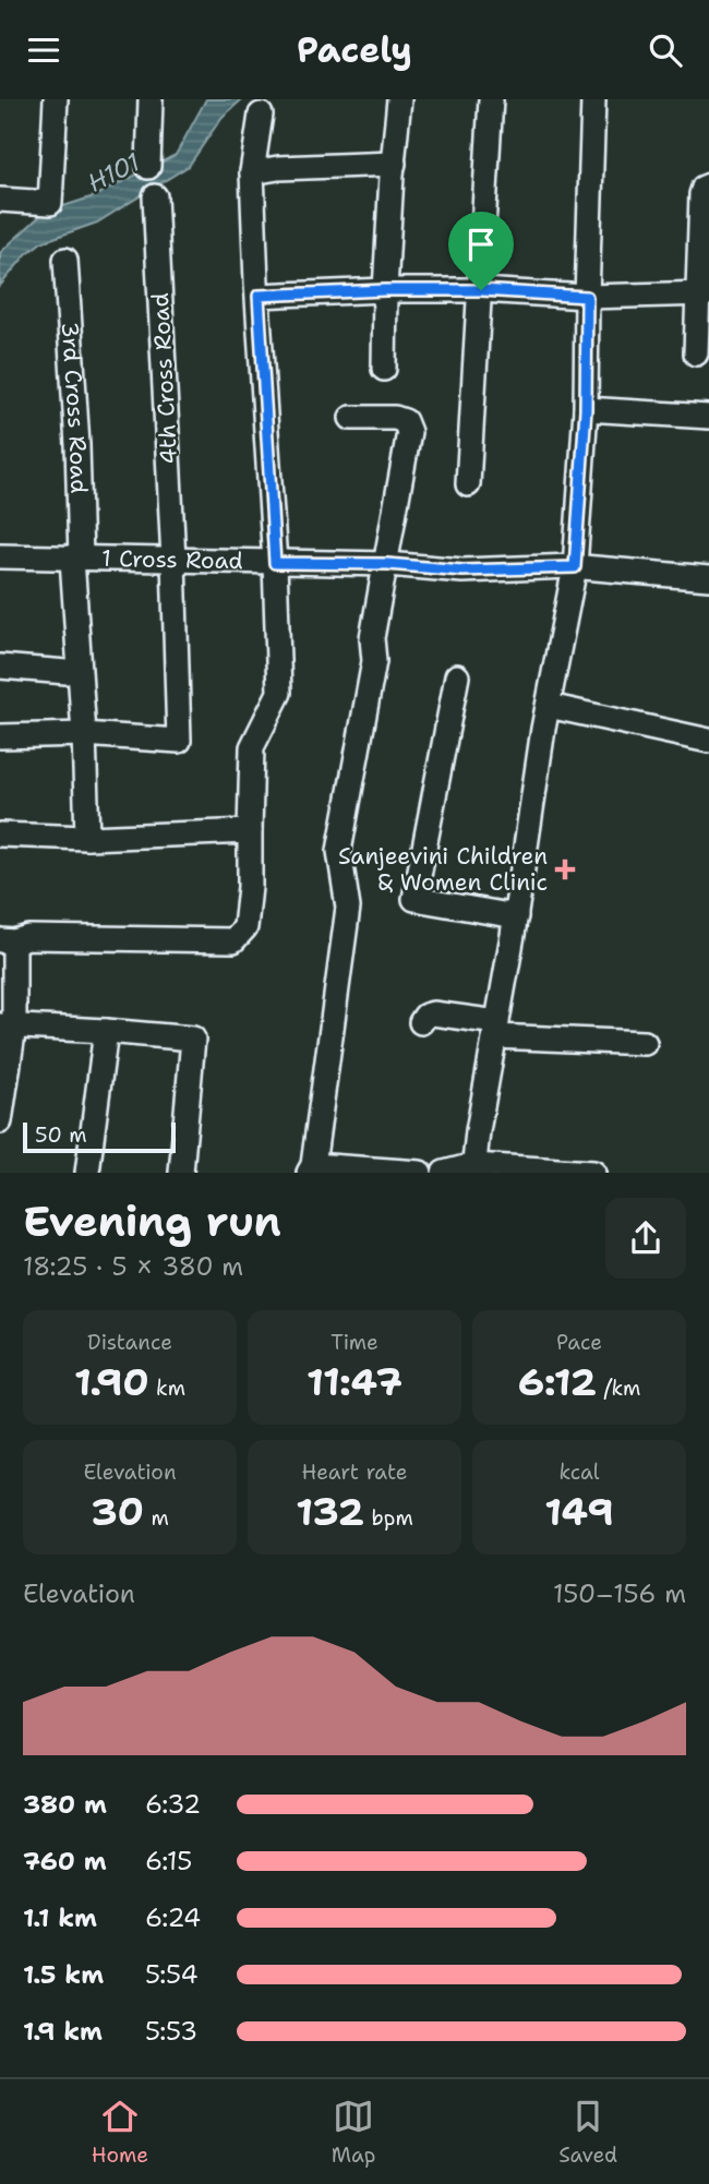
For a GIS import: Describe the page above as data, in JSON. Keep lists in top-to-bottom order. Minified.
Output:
{"streets":{"street":["4th Cross Road","3rd Cross Road","1 Cross Road"]},"crossings":[["4th Cross Road","3rd Cross Road"],["4th Cross Road","1 Cross Road"],["3rd Cross Road","1 Cross Road"]],"water":["H101"],"places":{"health":["Sanjeevini Children & Women Clinic"]},"scale_bar":"50 m","page":{"header":"Pacely","scale":"50 m","heading":["Evening run","18:25 · 5 × 380 m"],"stats":[["Distance","1.90 km"],["Time","11:47"],["Pace","6:12 /km"],["Elevation","30 m"],["Heart rate","132 bpm"],["kcal","149"]],"chart":["Elevation","150–156 m"],"list":[{"name":"380 m","note":"6:32"},{"name":"760 m","note":"6:15"},{"name":"1.1 km","note":"6:24"},{"name":"1.5 km","note":"5:54"},{"name":"1.9 km","note":"5:53"}],"tabs":["Home","Map","Saved"]}}
